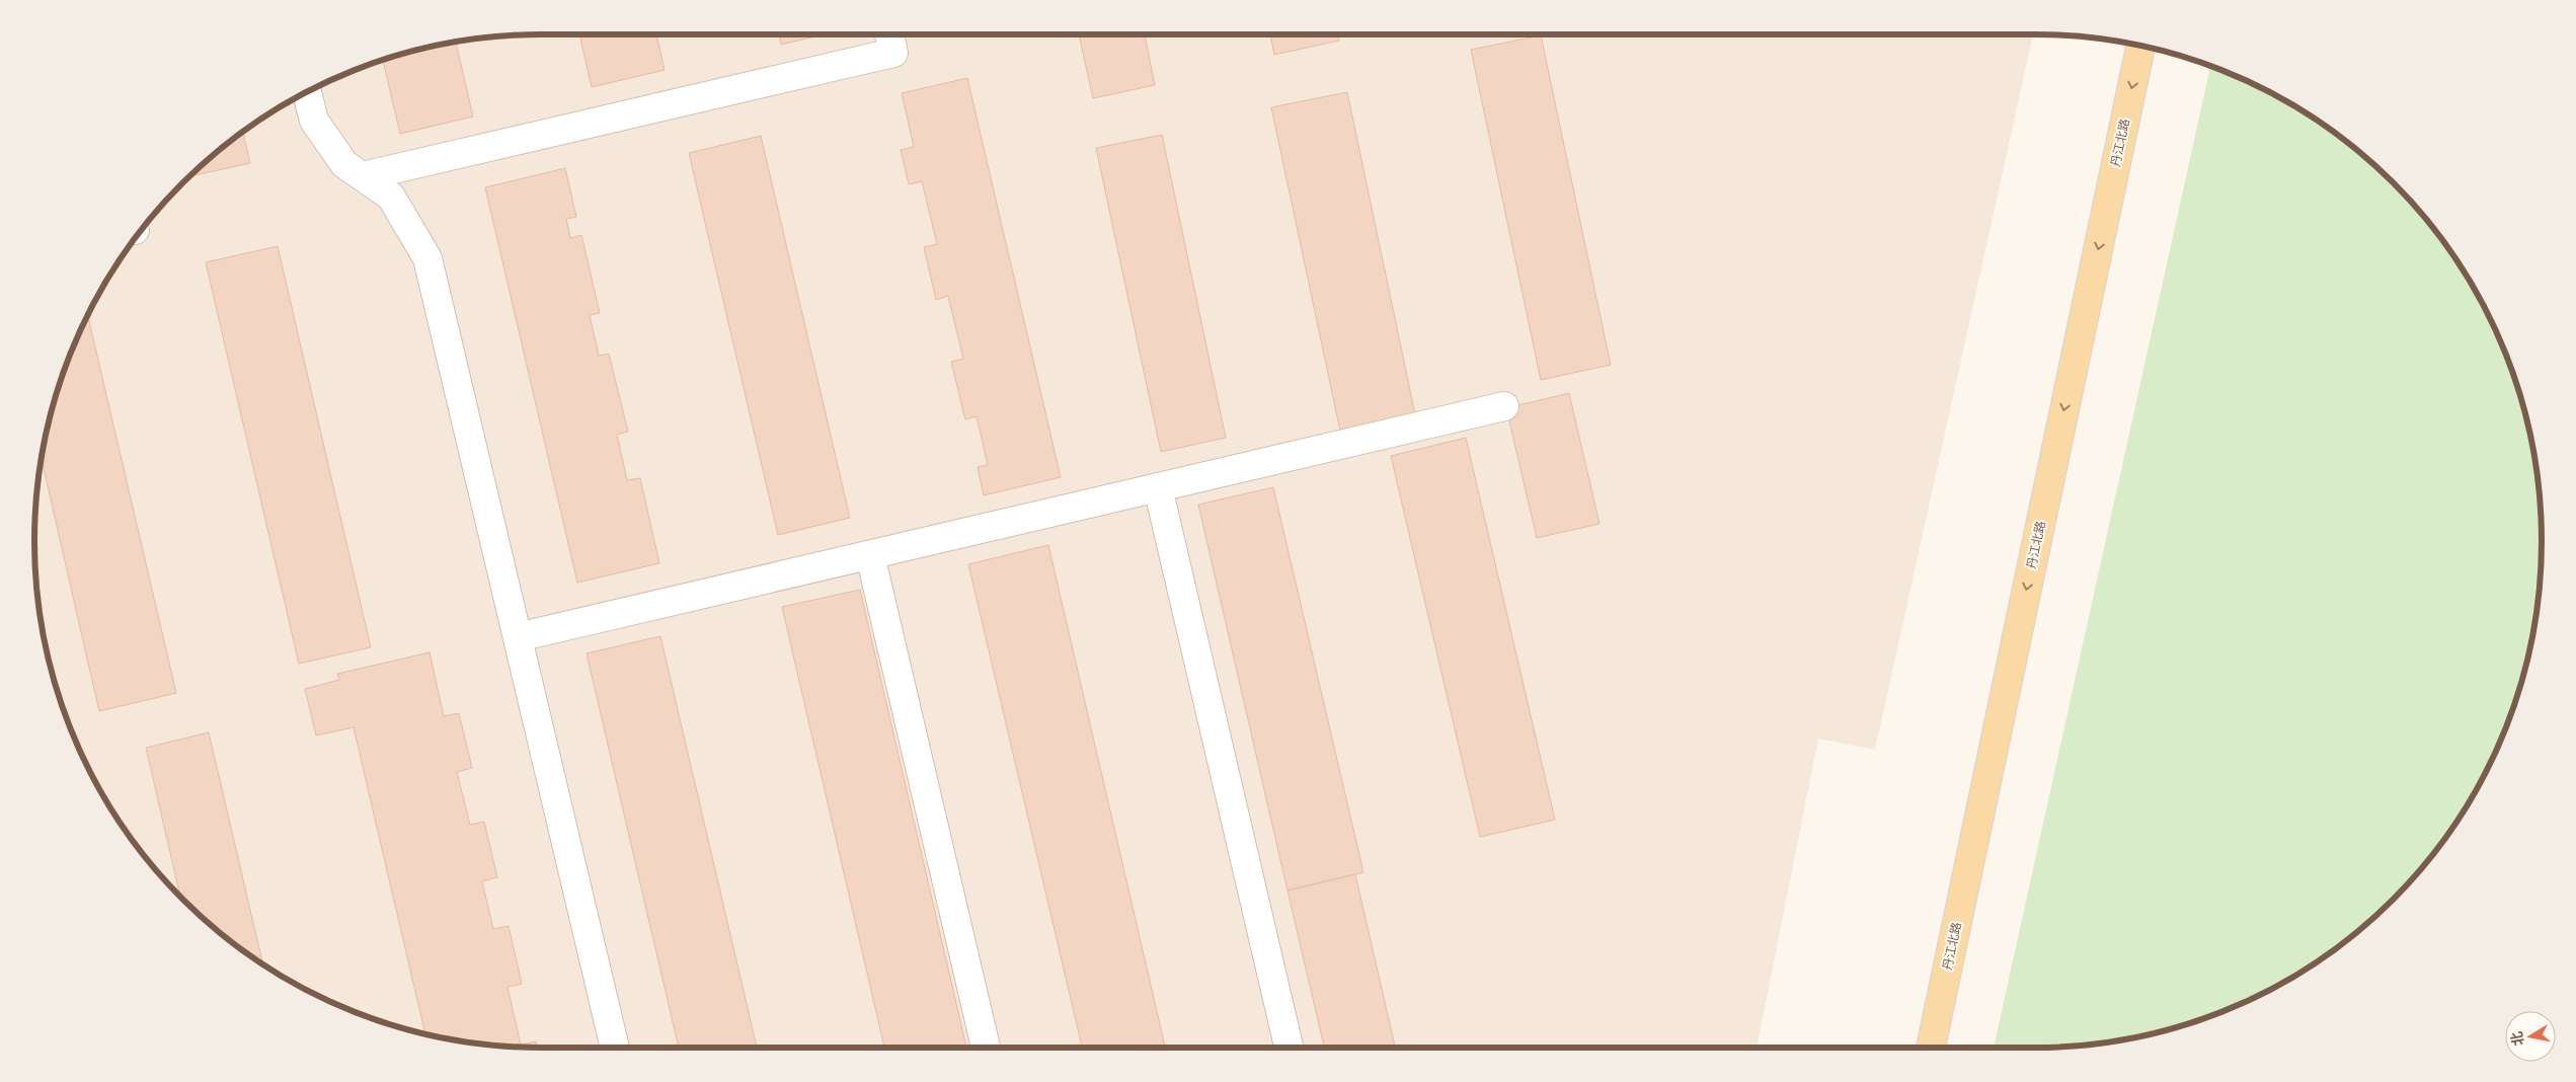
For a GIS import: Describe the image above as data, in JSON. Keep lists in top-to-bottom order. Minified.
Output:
{"streets":{"main road":["丹江北路"]},"one_way":["丹江北路"],"north":"left"}
